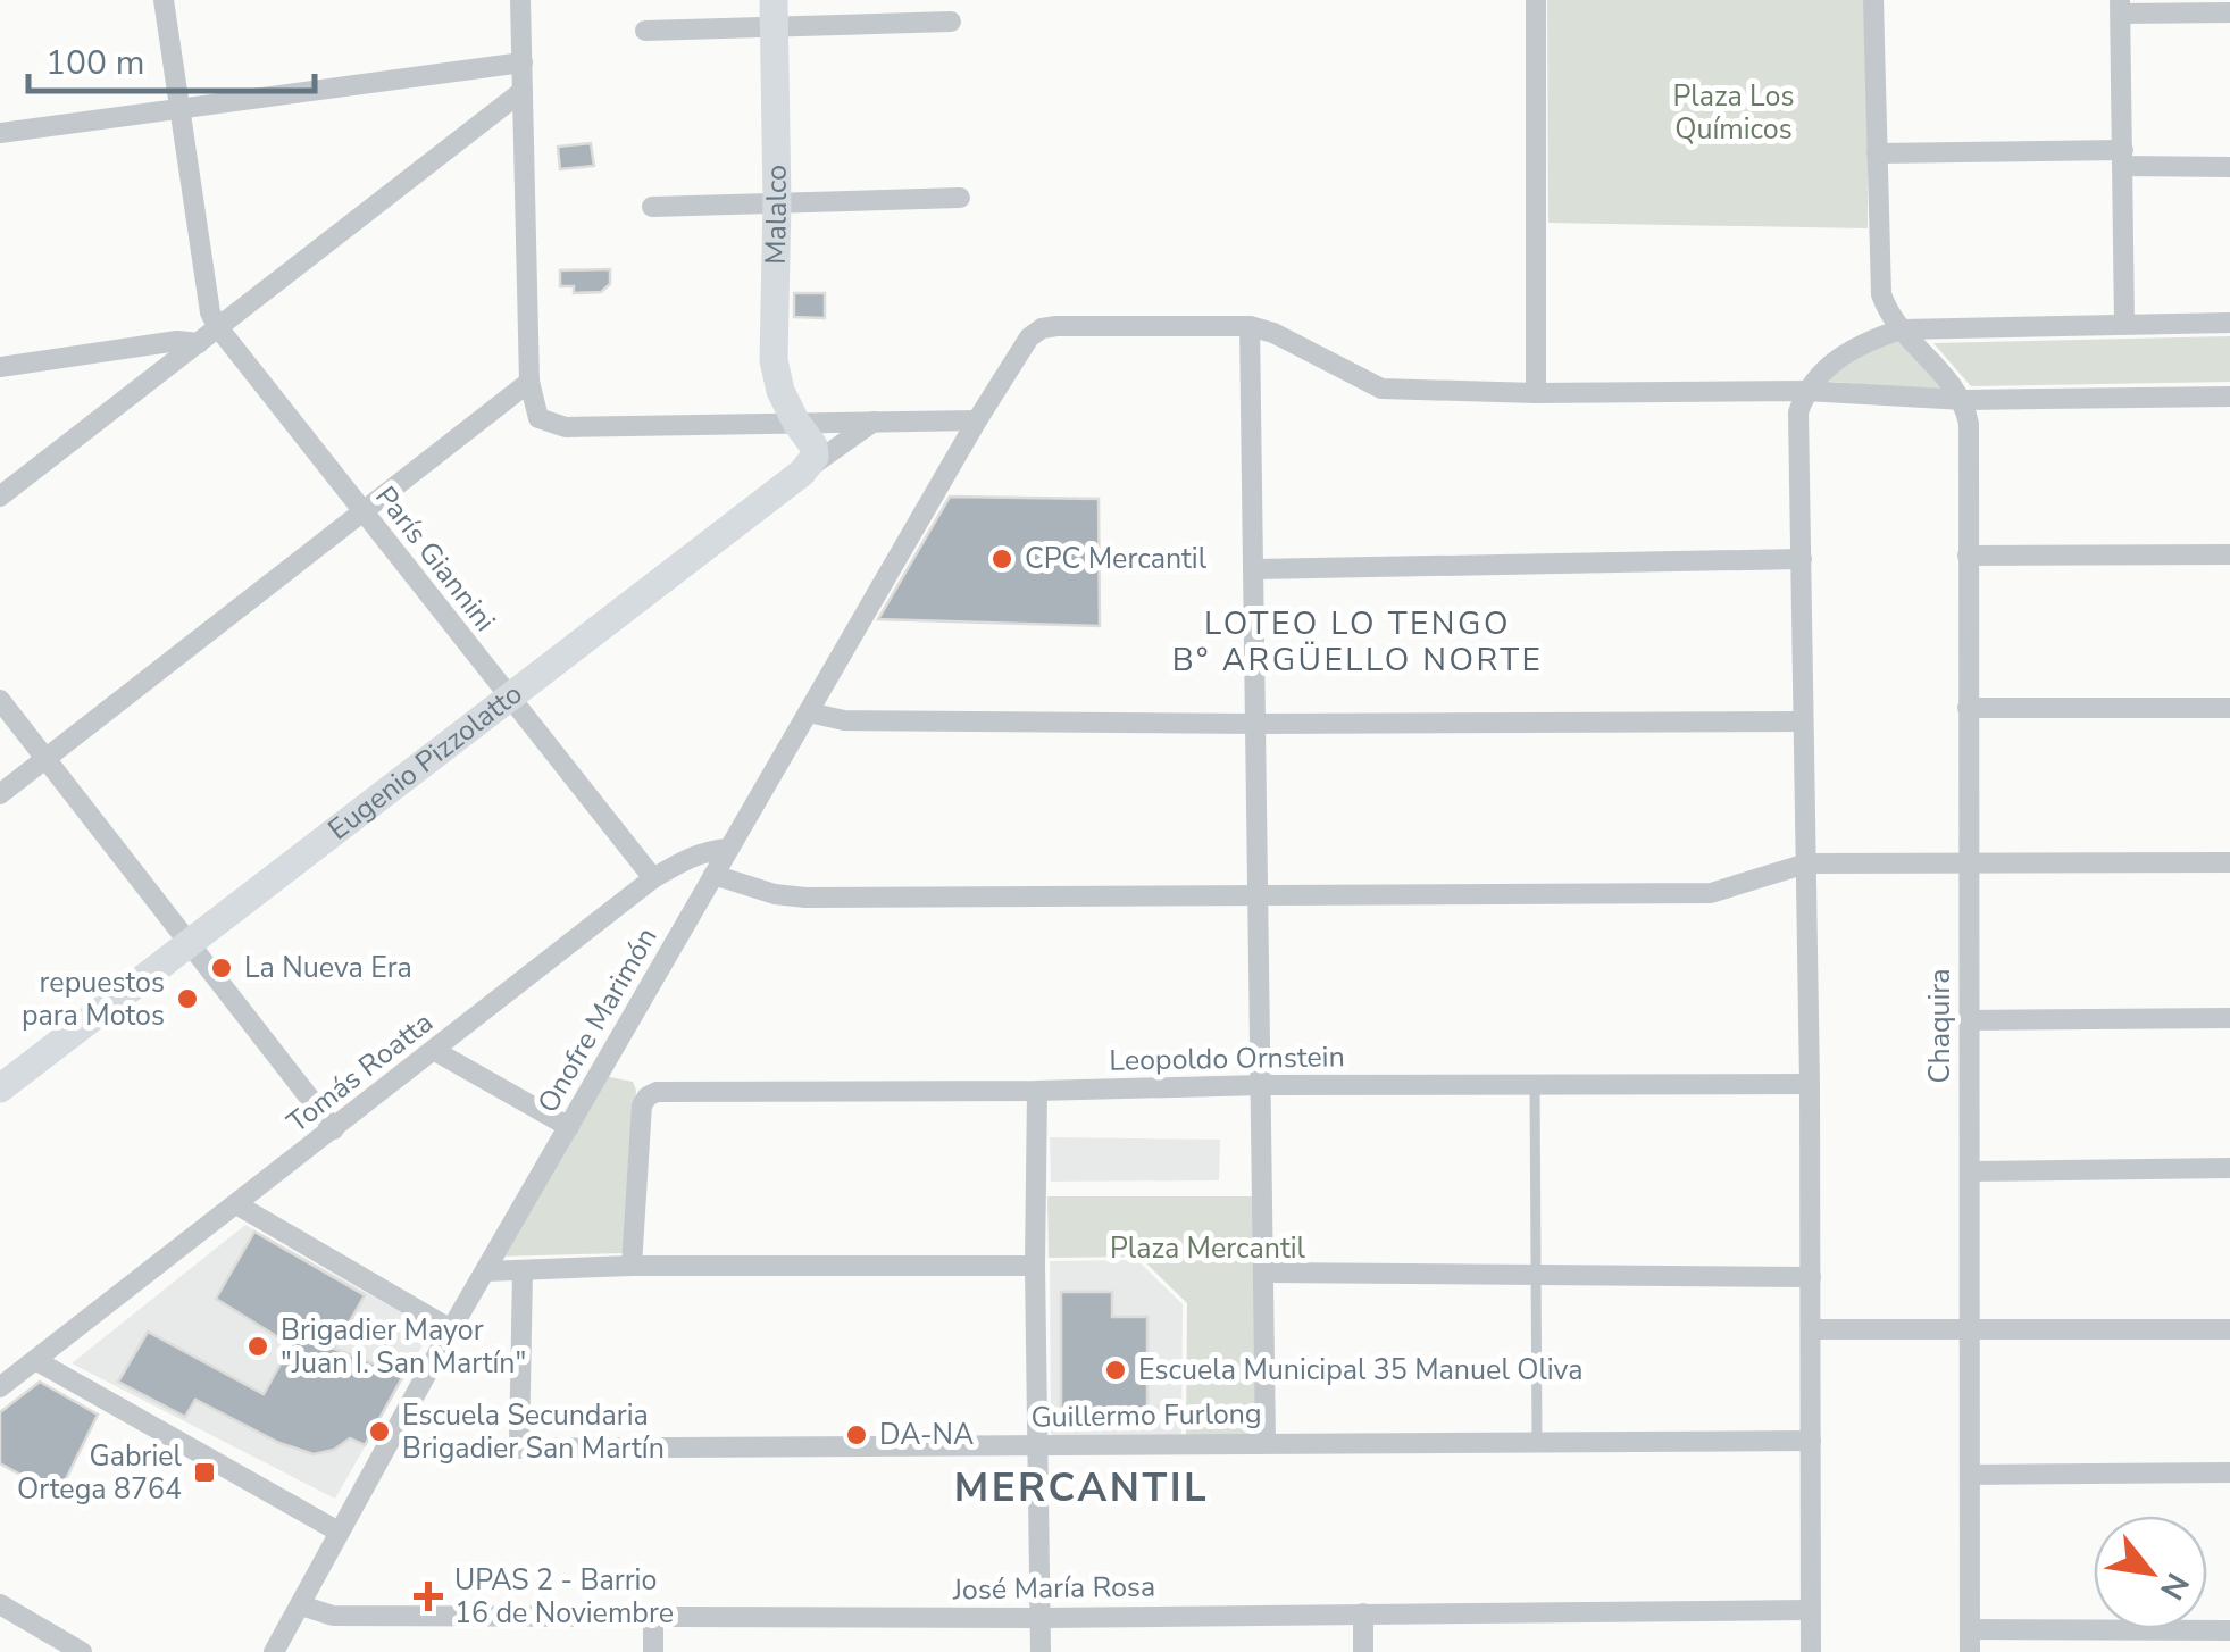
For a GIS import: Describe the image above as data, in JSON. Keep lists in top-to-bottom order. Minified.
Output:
{"streets":{"main road":["Malalco","Eugenio Pizzolatto"],"street":["París Giannini","Onofre Marimón","Chaquira","Leopoldo Ornstein","Tomás Roatta","Guillermo Furlong","José María Rosa"]},"crossings":[["París Giannini","Eugenio Pizzolatto"],["París Giannini","Tomás Roatta"],["Onofre Marimón","Tomás Roatta"],["Onofre Marimón","José María Rosa"]],"districts":["LOTEO LO TENGO B° ARGÜELLO NORTE","MERCANTIL"],"parks":["Plaza Los Químicos","Plaza Mercantil"],"places":{"other":["CPC Mercantil","La Nueva Era","repuestos para Motos","Brigadier Mayor \"Juan I. San Martín\"","Escuela Municipal 35 Manuel Oliva","Escuela Secundaria Brigadier San Martín","DA-NA"],"transit":["Gabriel Ortega 8764"],"health":["UPAS 2 - Barrio 16 de Noviembre"]},"scale_bar":"100 m","north":"bottom right"}
